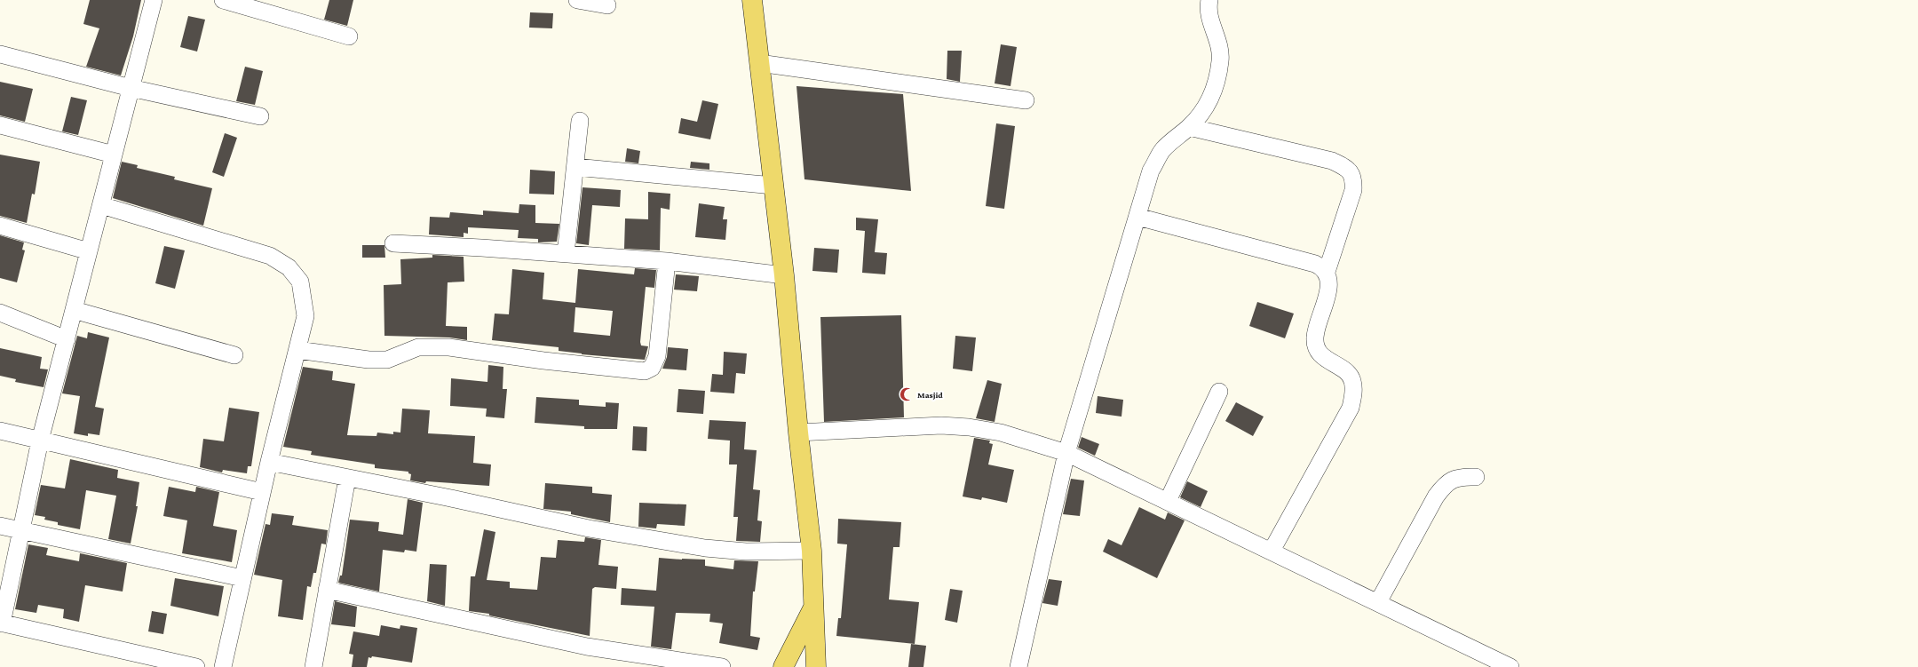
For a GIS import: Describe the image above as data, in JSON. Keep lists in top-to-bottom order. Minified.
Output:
{"places":{"mosque":["Masjid"]}}
